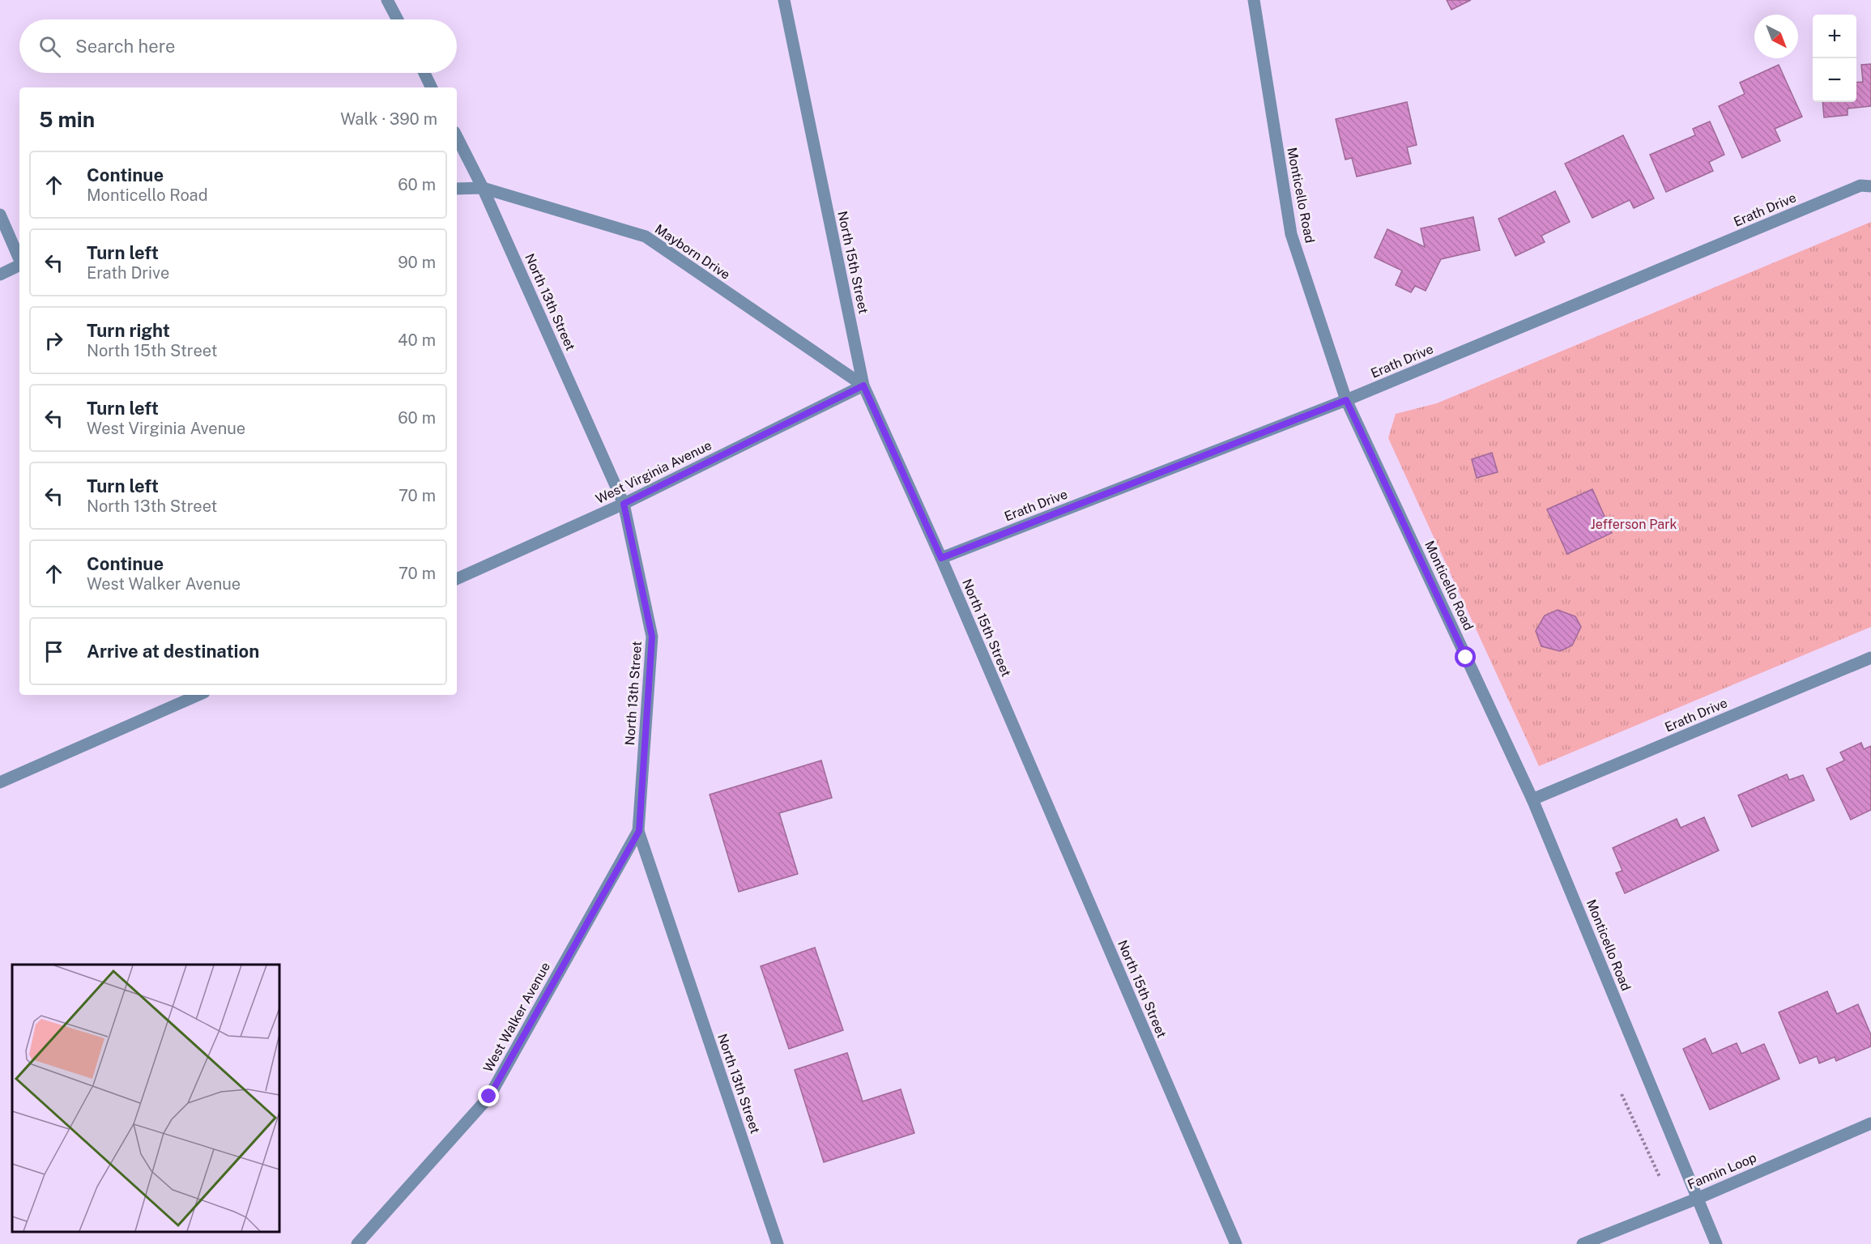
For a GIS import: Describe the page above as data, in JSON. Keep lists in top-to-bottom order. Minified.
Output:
{"streets":{"street":["Monticello Road","Erath Drive","Mayborn Drive","North 15th Street","North 13th Street","West Virginia Avenue","West Walker Avenue","Fannin Loop"]},"crossings":[["Monticello Road","Erath Drive"],["Monticello Road","Fannin Loop"],["Erath Drive","North 15th Street"],["Mayborn Drive","North 15th Street"],["Mayborn Drive","North 13th Street"],["Mayborn Drive","West Virginia Avenue"],["North 15th Street","West Virginia Avenue"],["North 13th Street","West Virginia Avenue"],["North 13th Street","West Walker Avenue"]],"parks":["Jefferson Park"],"north":"bottom right","page":{"map_buttons":["+","−"],"search":"Search here","heading":["5 min","Walk · 390 m"],"list":[["Continue","Monticello Road","60 m"],["Turn left","Erath Drive","90 m"],["Turn right","North 15th Street","40 m"],["Turn left","West Virginia Avenue","60 m"],["Turn left","North 13th Street","70 m"],["Continue","West Walker Avenue","70 m"],"Arrive at destination"]}}
